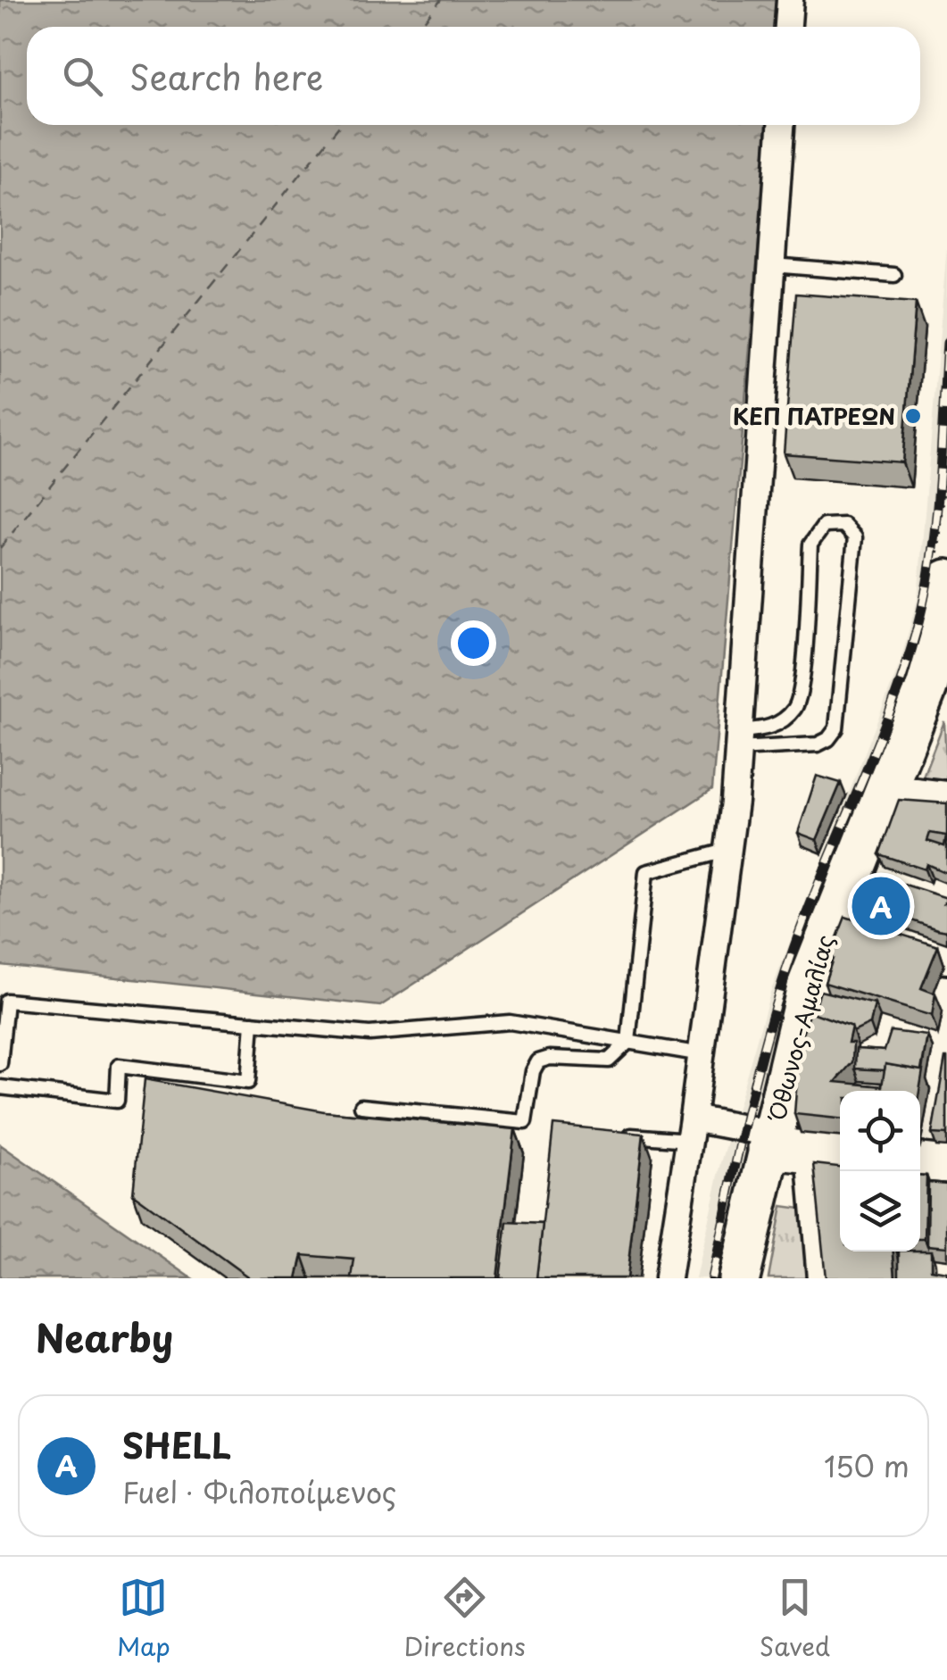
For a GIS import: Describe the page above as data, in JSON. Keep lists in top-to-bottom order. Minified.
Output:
{"streets":{"main road":["Όθωνος-Αμαλίας"]},"places":["ΚΕΠ ΠΑΤΡΕΩΝ"],"page":{"search":"Search here","pins":"A","heading":"Nearby","list":[{"mark":"A","name":"SHELL","note":"Fuel · Φιλοποίμενος","value":"150 m"}],"nav":["Map","Directions","Saved"]}}
